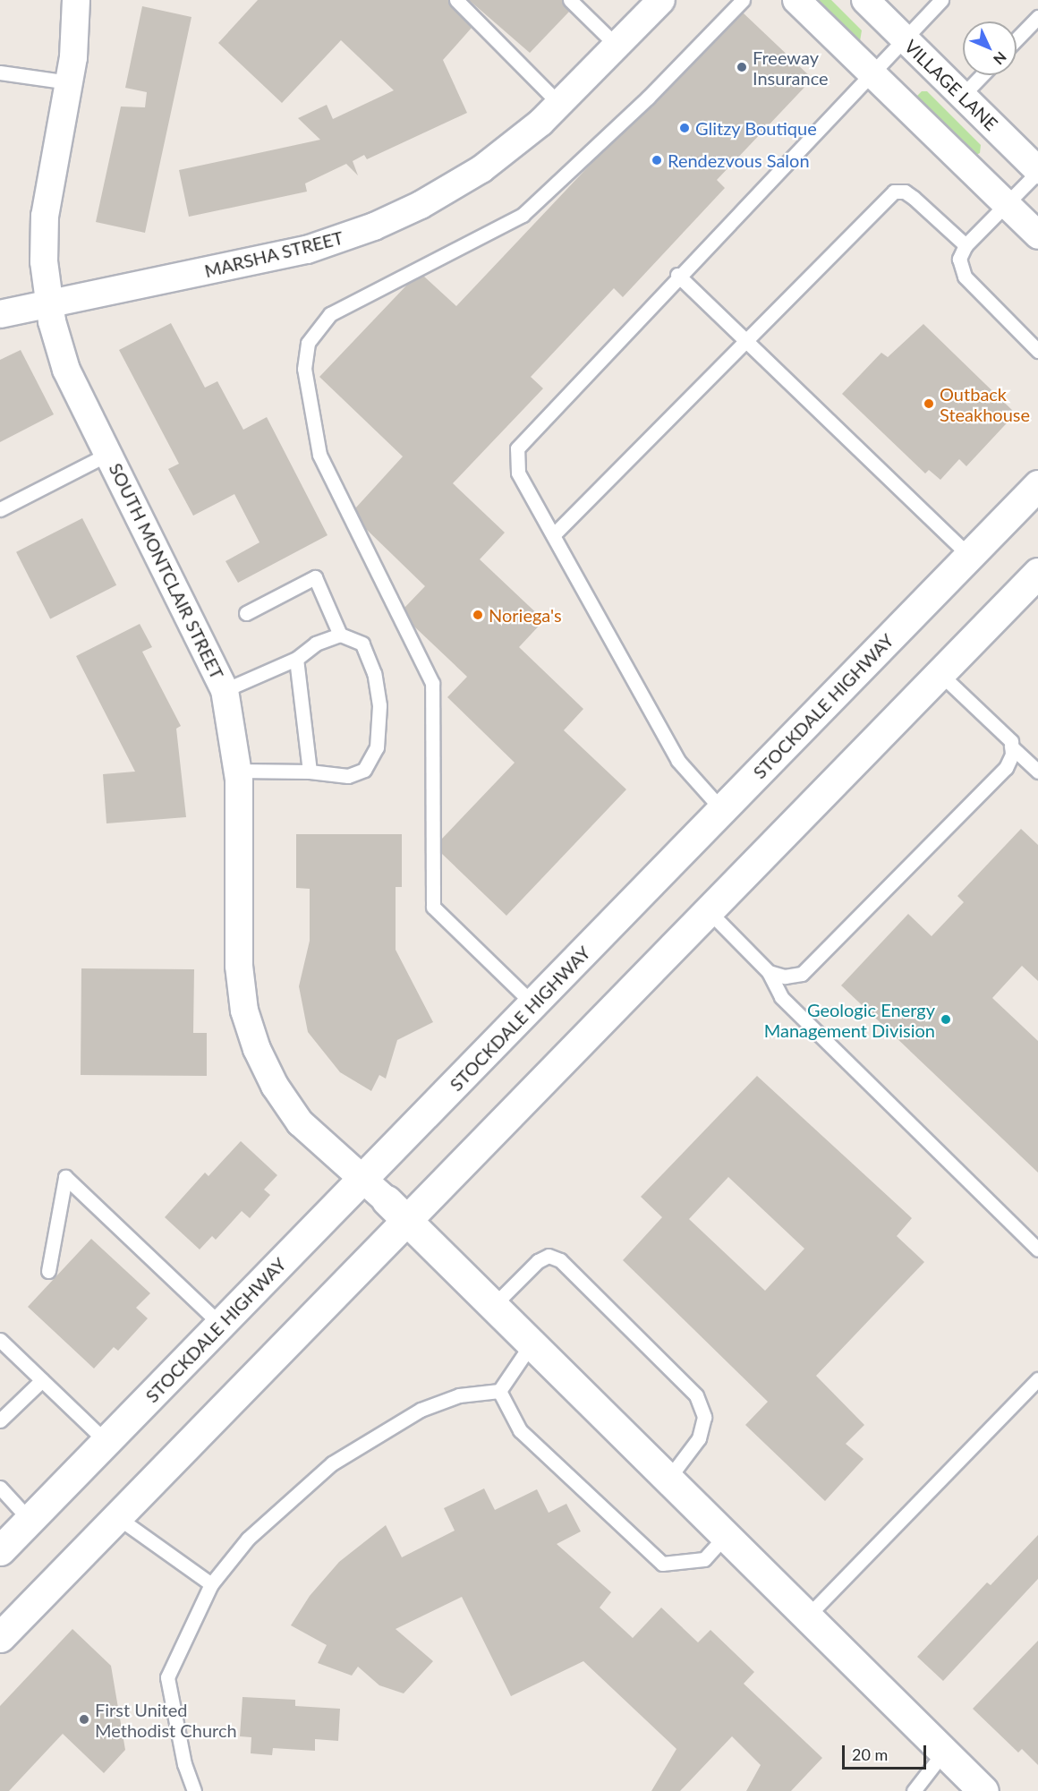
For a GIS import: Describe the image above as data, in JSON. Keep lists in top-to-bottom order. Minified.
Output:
{"streets":{"main road":["STOCKDALE HIGHWAY"],"street":["VILLAGE LANE","MARSHA STREET","SOUTH MONTCLAIR STREET"]},"crossings":[["MARSHA STREET","SOUTH MONTCLAIR STREET"],["SOUTH MONTCLAIR STREET","STOCKDALE HIGHWAY"]],"places":["Freeway Insurance","Glitzy Boutique","Rendezvous Salon","Outback Steakhouse","Noriega's","Geologic Energy Management Division","First United Methodist Church"],"scale_bar":"20 m","north":"bottom right"}
